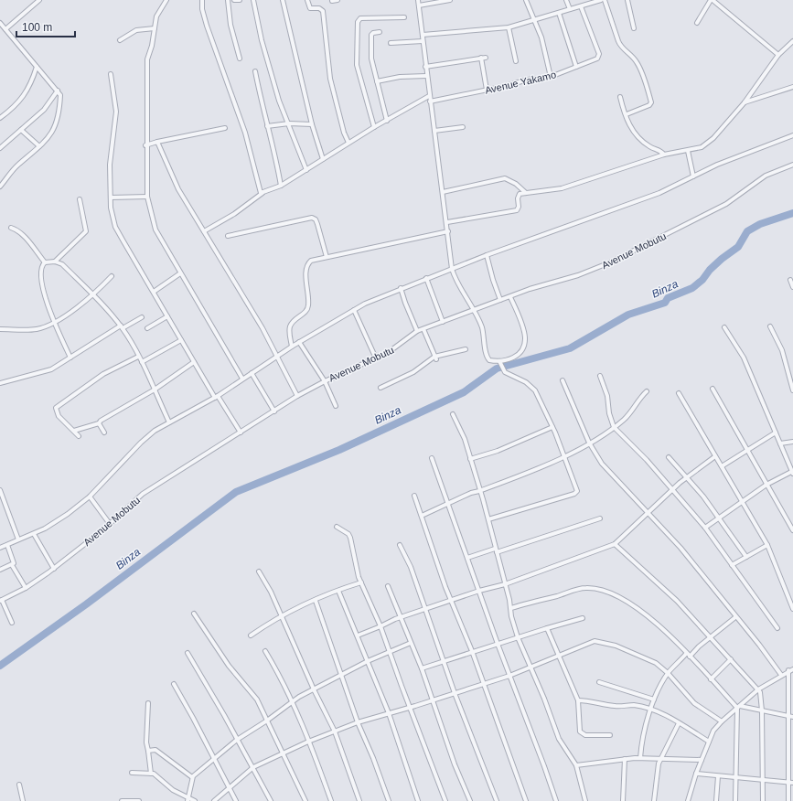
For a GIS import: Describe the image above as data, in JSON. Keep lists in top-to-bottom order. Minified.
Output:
{"streets":{"street":["Avenue Yakamo","Avenue Mobutu"]},"water":["Binza"],"scale_bar":"100 m"}
